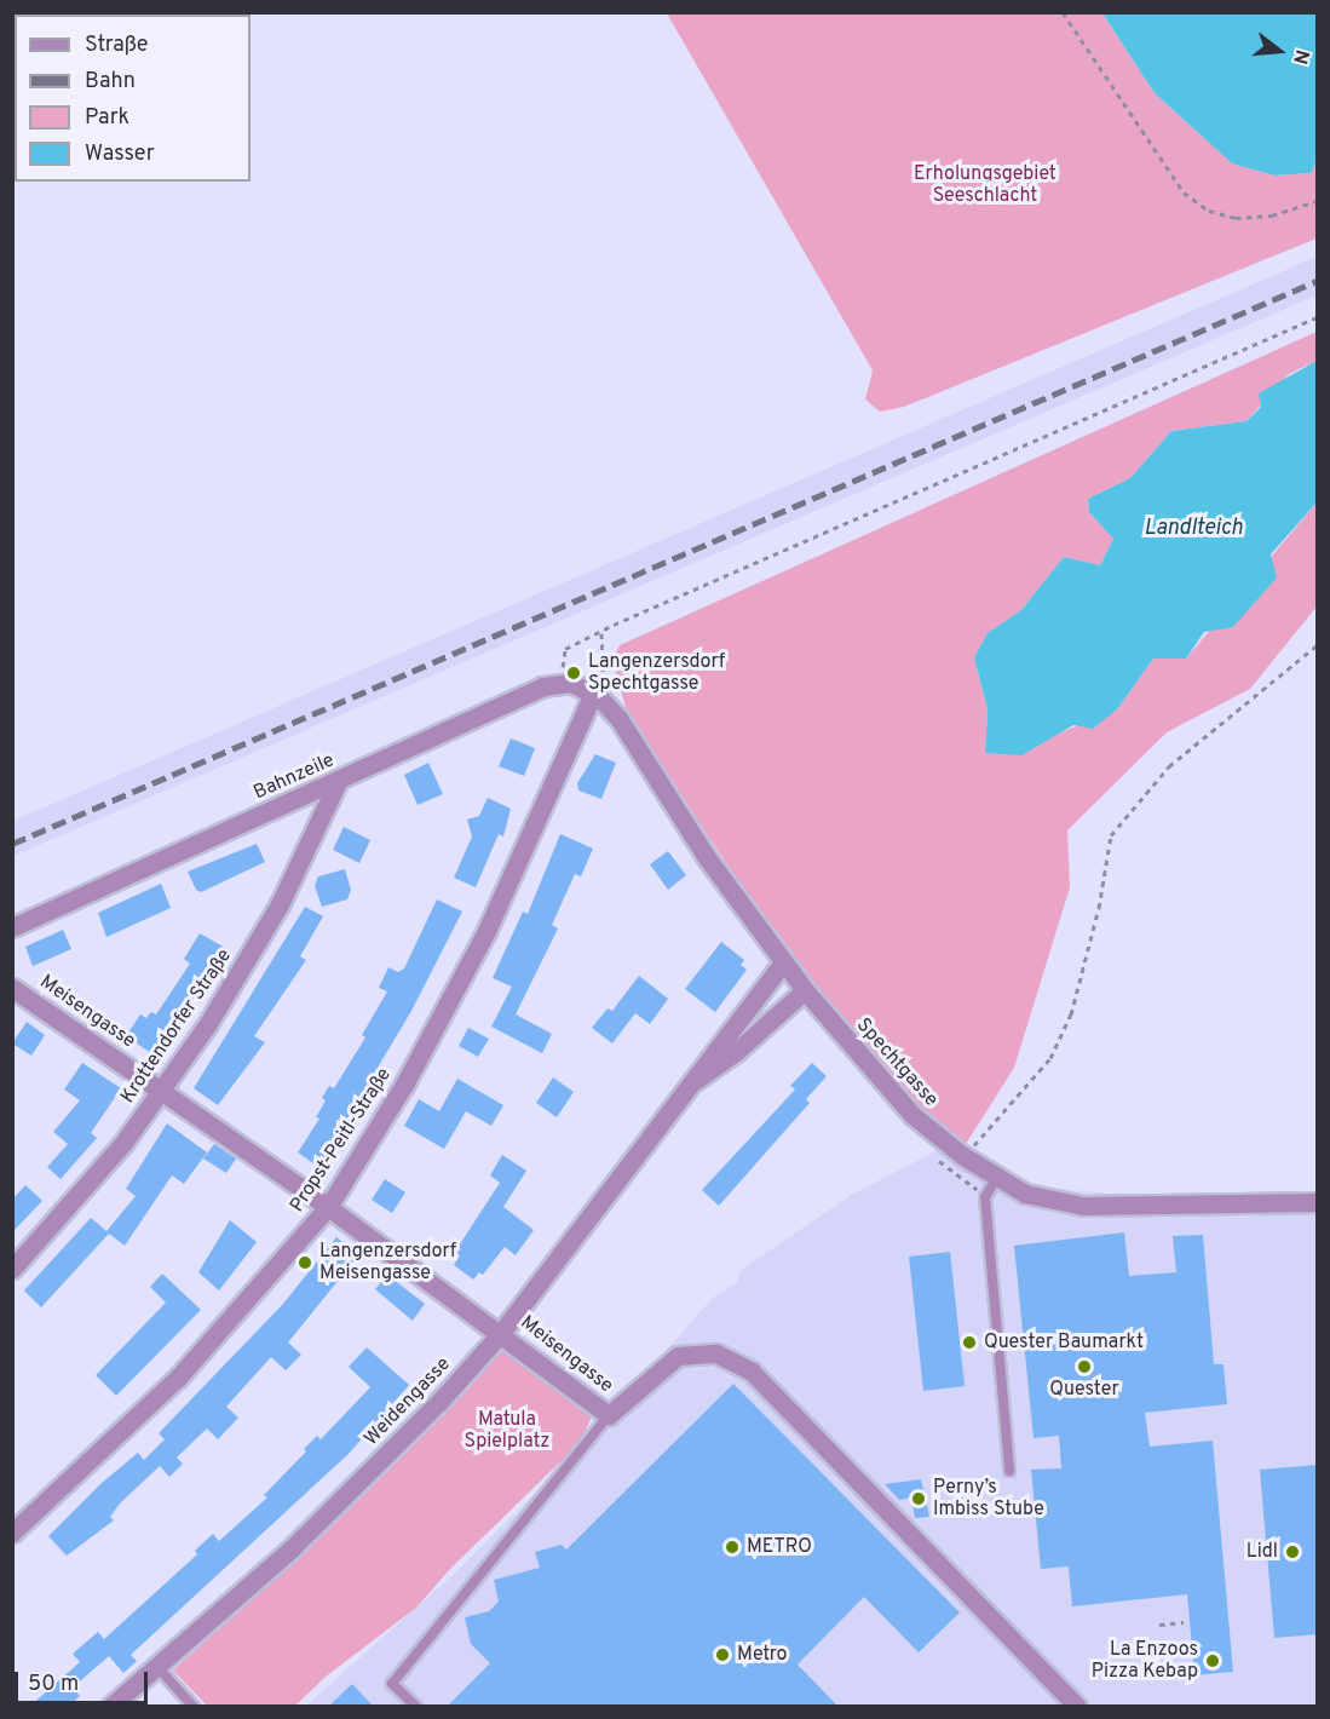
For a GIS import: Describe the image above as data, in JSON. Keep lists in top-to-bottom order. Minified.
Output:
{"streets":{"street":["Bahnzeile","Meisengasse","Krottendorfer Straße","Spechtgasse","Propst-Peitl-Straße","Weidengasse"]},"crossings":[["Bahnzeile","Krottendorfer Straße"],["Meisengasse","Krottendorfer Straße"],["Meisengasse","Propst-Peitl-Straße"],["Meisengasse","Weidengasse"],["Spechtgasse","Propst-Peitl-Straße"],["Spechtgasse","Weidengasse"]],"water":["Landlteich"],"parks":["Erholungsgebiet Seeschlacht","Matula Spielplatz"],"places":["Langenzersdorf Spechtgasse","Langenzersdorf Meisengasse","Quester Baumarkt","Quester","Perny’s Imbiss Stube","METRO","Lidl","Metro","La Enzoos Pizza Kebap"],"legend":["Straße","Bahn","Park","Wasser"],"scale_bar":"50 m","north":"right"}
